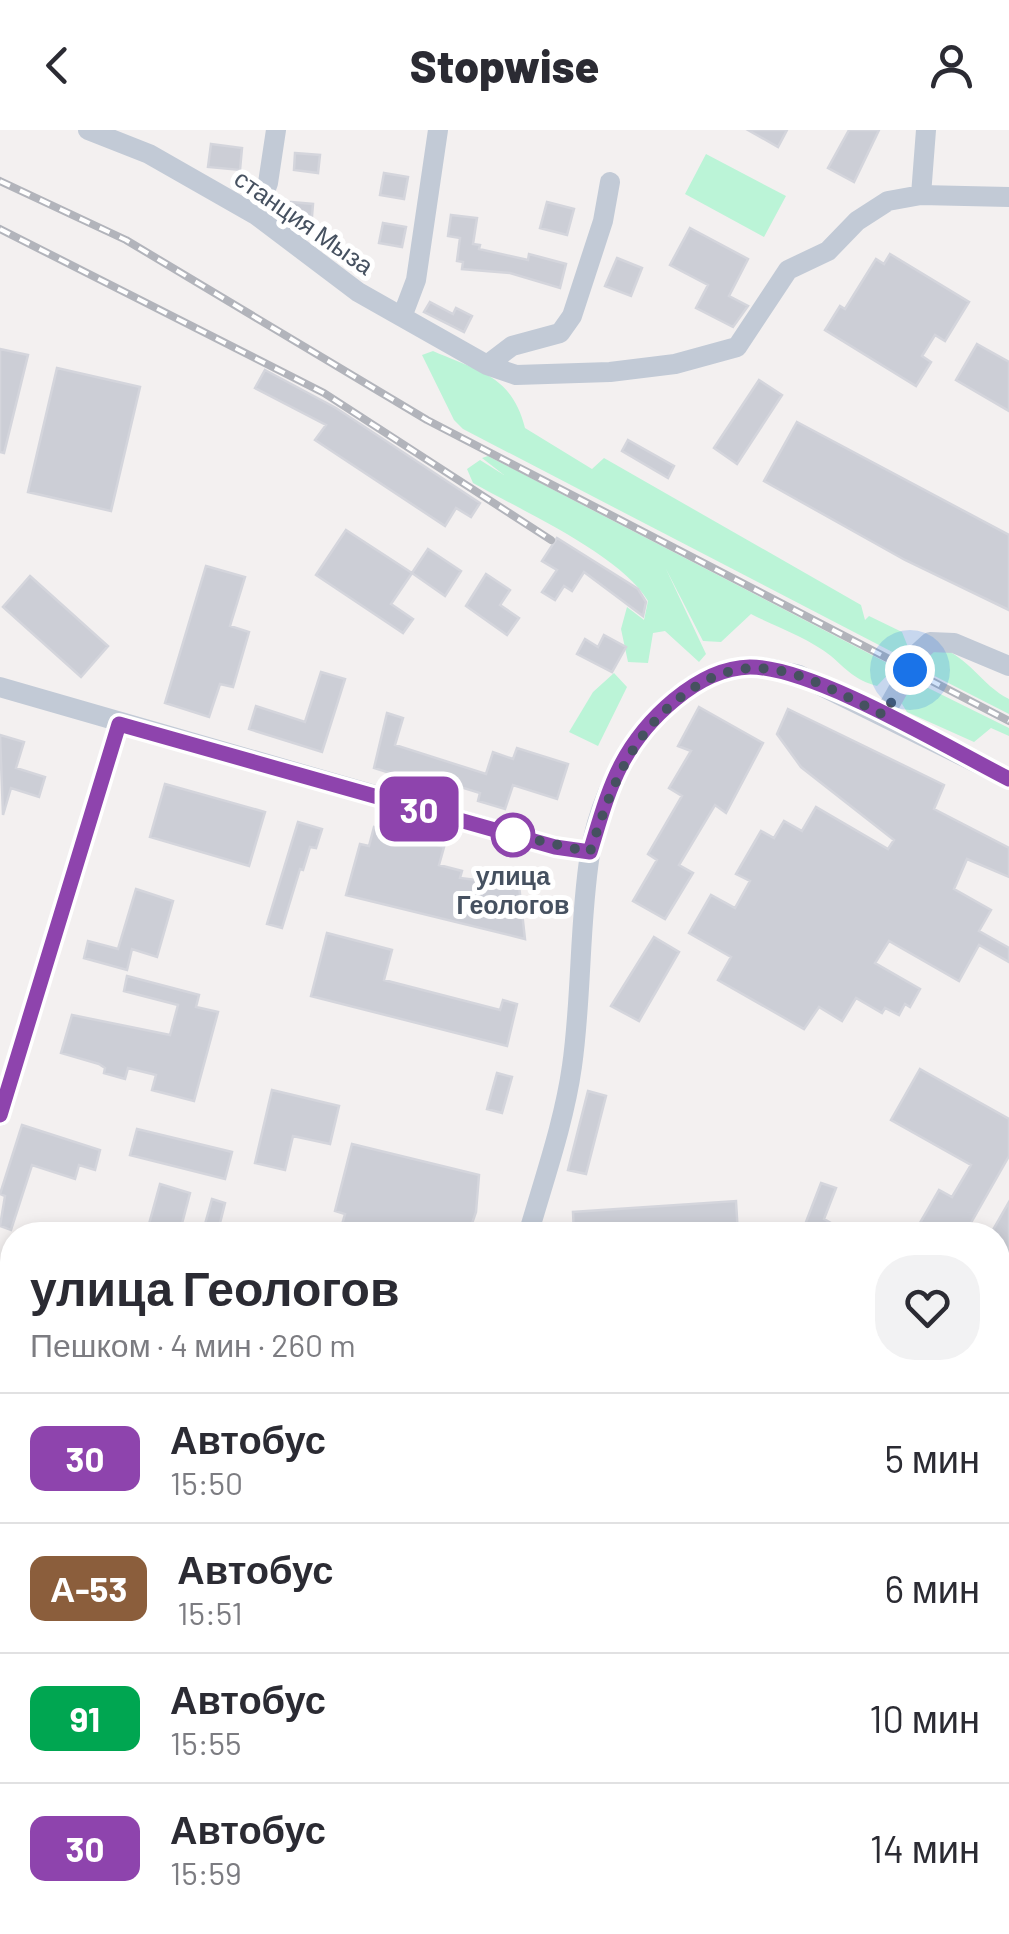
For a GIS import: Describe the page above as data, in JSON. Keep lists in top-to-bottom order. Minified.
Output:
{"streets":{"street":["станция Мыза"]},"places":["улица Геологов"],"lines":["bus line 30"],"page":{"header":"Stopwise","on_map":"30","heading":["улица Геологов","Пешком · 4 мин · 260 m"],"list":[{"mark":"30","name":"Автобус","note":"15:50","value":"5 мин"},{"mark":"А-53","name":"Автобус","note":"15:51","value":"6 мин"},{"mark":"91","name":"Автобус","note":"15:55","value":"10 мин"},{"mark":"30","name":"Автобус","note":"15:59","value":"14 мин"}]}}
